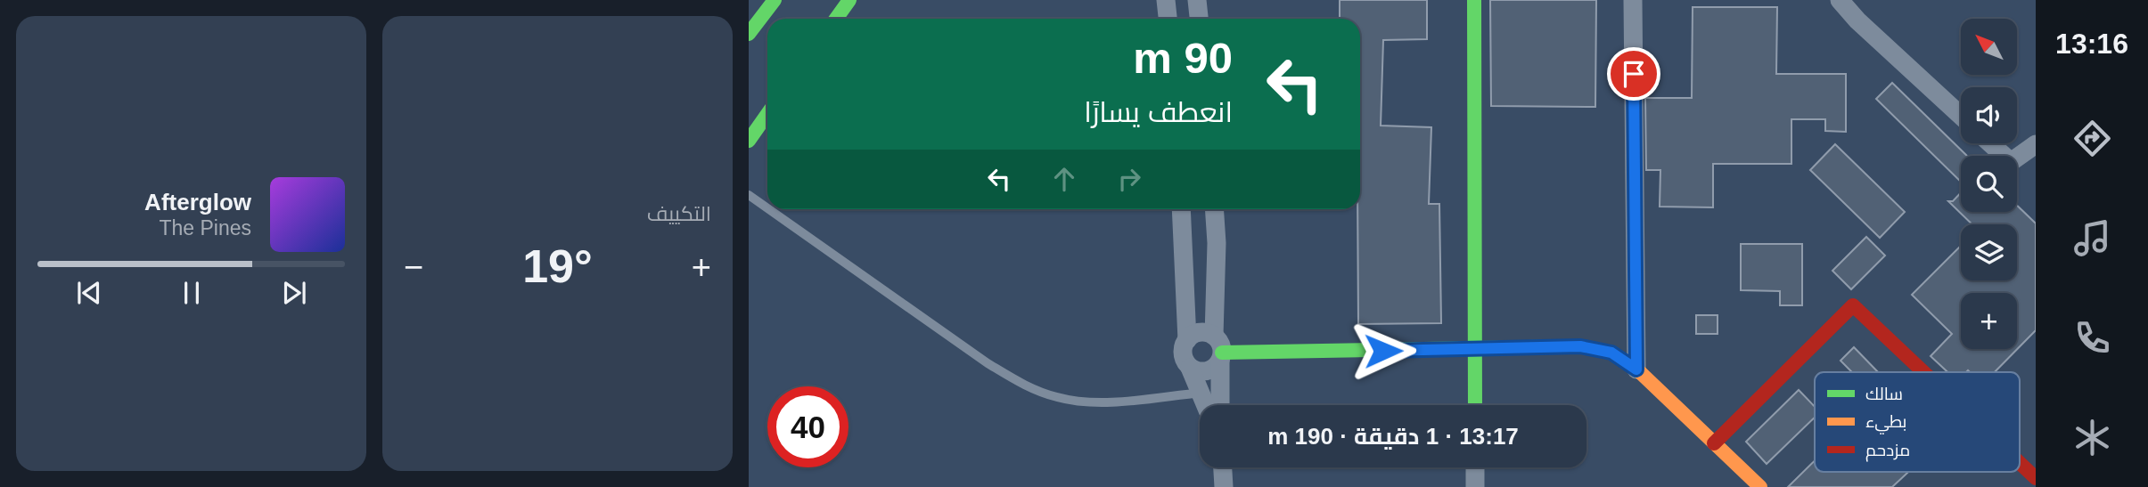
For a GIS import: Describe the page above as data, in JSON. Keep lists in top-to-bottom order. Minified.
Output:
{"legend":["سالك","بطيء","مزدحم"],"north":"top left","page":{"tabs":"13:16","tile":"التكييف","map_buttons":"+","turn":["90 m","انعطف يسارًا"],"song":["Afterglow","The Pines"],"heat":["−","19°","+"],"limit":"40","trip":"13:17 · 1 دقيقة · 190 m"}}
